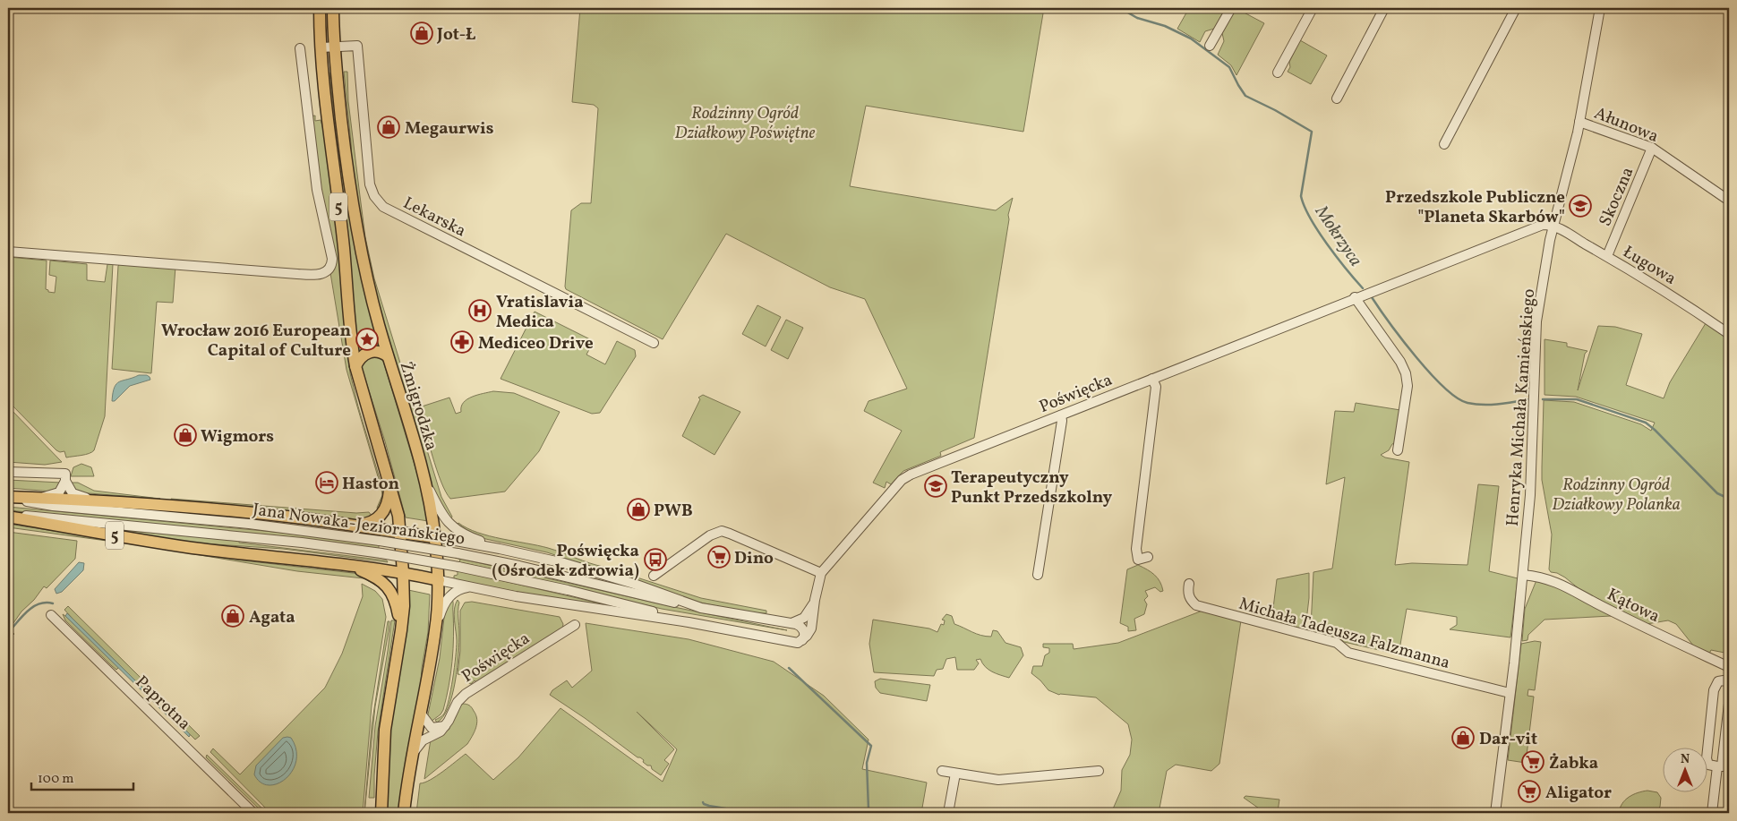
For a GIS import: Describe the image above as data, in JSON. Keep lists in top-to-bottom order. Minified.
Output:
{"streets":{"main road":["5","Żmigrodzka"],"street":["Ałunowa","Skoczna","Lekarska","Ługowa","Poświęcka","Henryka Michała Kamieńskiego","Jana Nowaka-Jeziorańskiego","Kątowa","Michała Tadeusza Falzmanna","Paprotna"]},"crossings":[["Ałunowa","Skoczna"],["Ałunowa","Henryka Michała Kamieńskiego"],["Skoczna","Ługowa"],["5","Lekarska"],["5","Żmigrodzka"],["5","Jana Nowaka-Jeziorańskiego"],["Lekarska","Żmigrodzka"],["Ługowa","Poświęcka"],["Ługowa","Henryka Michała Kamieńskiego"],["Poświęcka","Żmigrodzka"],["Poświęcka","Henryka Michała Kamieńskiego"],["Henryka Michała Kamieńskiego","Kątowa"],["Henryka Michała Kamieńskiego","Michała Tadeusza Falzmanna"]],"water":["Mokrzyca"],"parks":["Rodzinny Ogród Działkowy Poświętne","Rodzinny Ogród Działkowy Polanka"],"places":{"shop":["Jot-Ł","Megaurwis","Wigmors","PWB","Agata","Dar-vit"],"school or university":["Przedszkole Publiczne \"Planeta Skarbów\"","Terapeutyczny Punkt Przedszkolny"],"hospital":["Vratislavia Medica"],"place":["Wrocław 2016 European Capital of Culture"],"pharmacy":["Mediceo Drive"],"hotel":["Haston"],"supermarket":["Dino","Żabka","Aligator"],"bus stop":["Poświęcka (Ośrodek zdrowia)"]},"scale_bar":"100 m","north":"top"}
